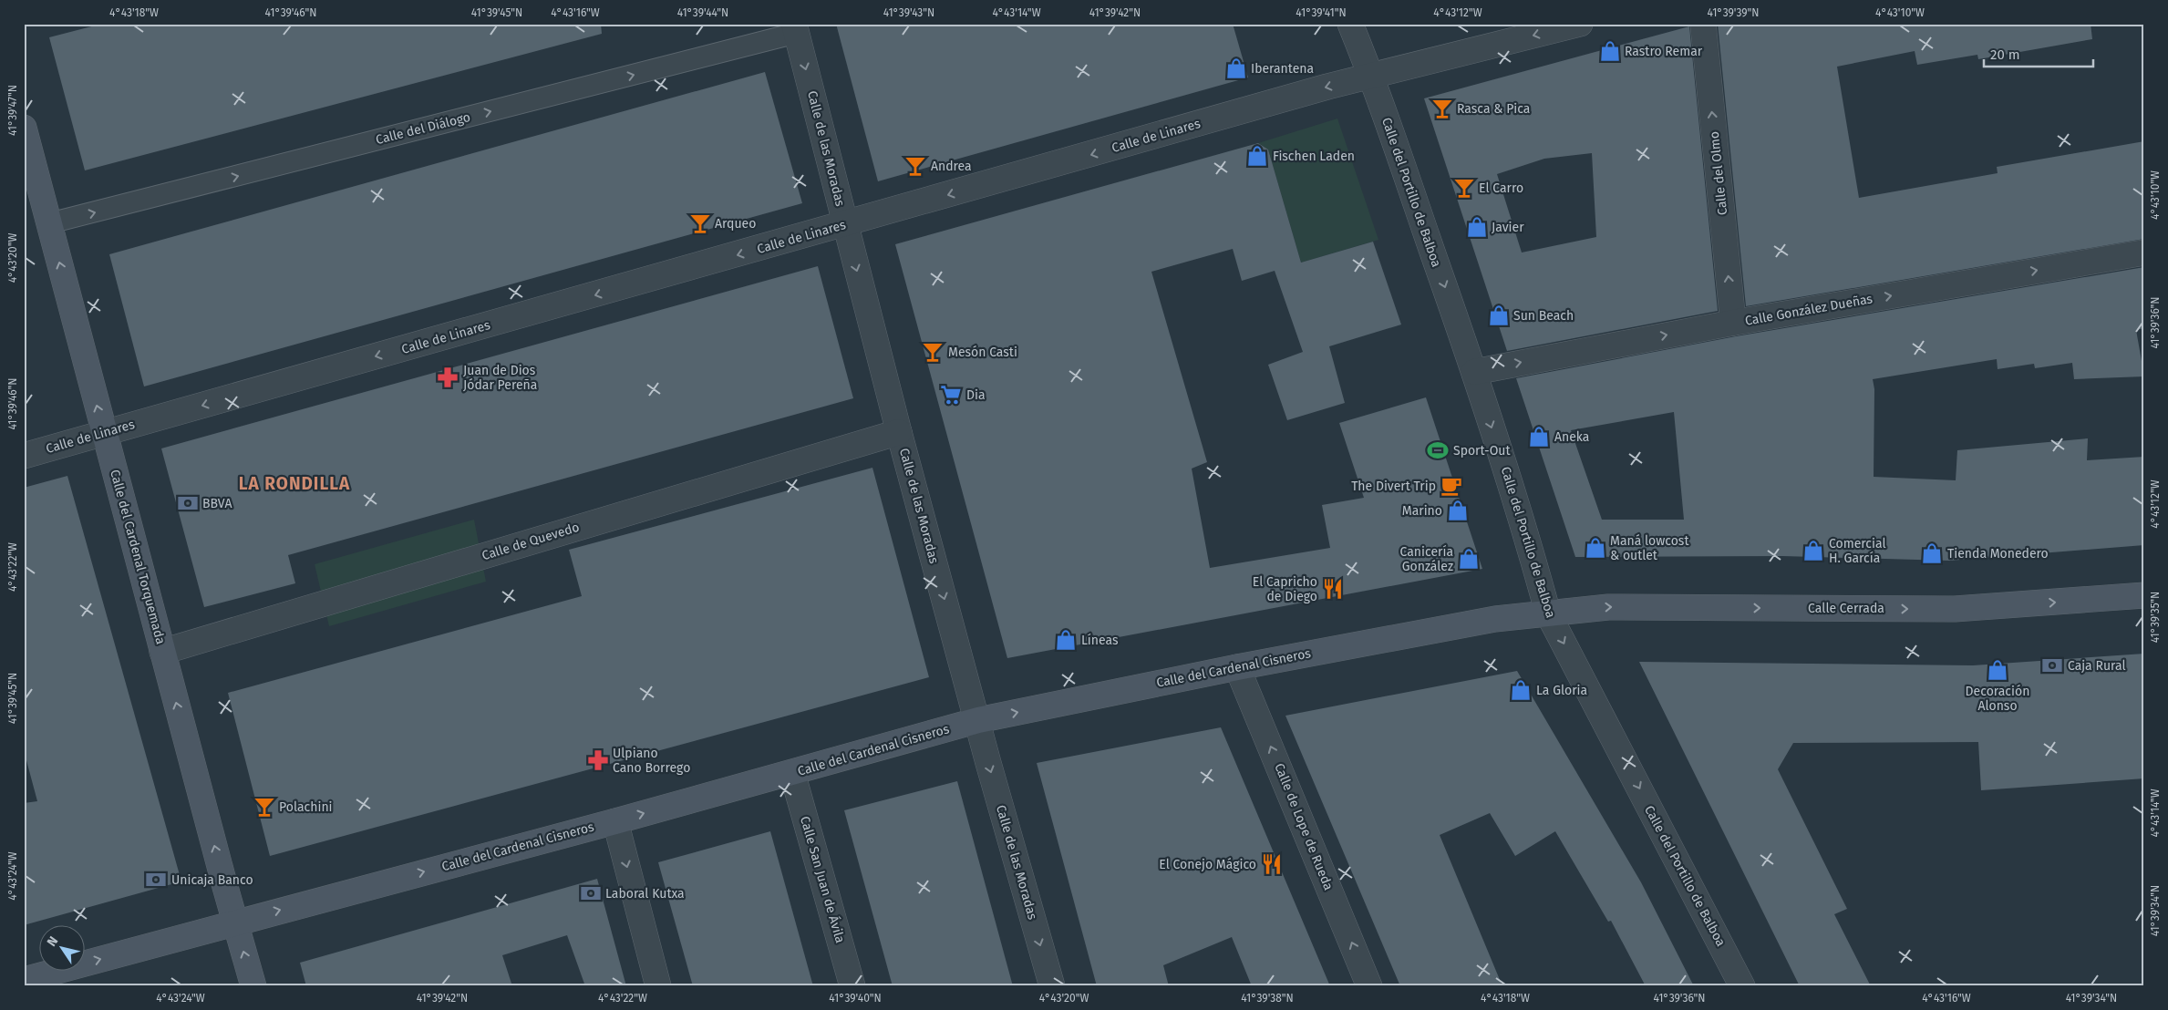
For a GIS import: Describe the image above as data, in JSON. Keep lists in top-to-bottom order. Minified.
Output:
{"streets":{"street":["Calle de Linares","Calle de las Moradas","Calle del Olmo","Calle del Portillo de Balboa","Calle González Dueñas","Calle de Quevedo","Calle del Cardenal Torquemada","Calle Cerrada","Calle del Cardenal Cisneros","Calle de Lope de Rueda","Calle San Juan de Ávila"],"lane":["Calle del Diálogo"]},"crossings":[["Calle del Diálogo","Calle de las Moradas"],["Calle del Diálogo","Calle del Cardenal Torquemada"],["Calle de Linares","Calle de las Moradas"],["Calle de Linares","Calle del Portillo de Balboa"],["Calle de Linares","Calle del Cardenal Torquemada"],["Calle de las Moradas","Calle de Quevedo"],["Calle de las Moradas","Calle del Cardenal Cisneros"],["Calle del Olmo","Calle González Dueñas"],["Calle del Portillo de Balboa","Calle González Dueñas"],["Calle del Portillo de Balboa","Calle Cerrada"],["Calle del Portillo de Balboa","Calle del Cardenal Cisneros"],["Calle de Quevedo","Calle del Cardenal Torquemada"],["Calle del Cardenal Torquemada","Calle del Cardenal Cisneros"],["Calle Cerrada","Calle del Cardenal Cisneros"],["Calle del Cardenal Cisneros","Calle de Lope de Rueda"],["Calle del Cardenal Cisneros","Calle San Juan de Ávila"]],"one_way":["Calle del Diálogo","Calle de Linares","Calle de las Moradas","Calle del Olmo","Calle del Portillo de Balboa","Calle González Dueñas","Calle del Cardenal Torquemada","Calle Cerrada","Calle del Cardenal Cisneros","Calle de Lope de Rueda"],"districts":["LA RONDILLA"],"places":{"shop":["Rastro Remar","Iberantena","Fischen Laden","Javier","Sun Beach","Aneka","Marino","Maná lowcost & outlet","Comercial H. García","Tienda Monedero","Canicería González","Líneas","Decoración Alonso","La Gloria"],"bar":["Rasca & Pica","Andrea","El Carro","Arqueo","Mesón Casti","Polachini"],"pharmacy":["Juan de Dios Jódar Pereña","Ulpiano Cano Borrego"],"supermarket":["Dia"],"sports":["Sport-Out"],"cafe":["The Divert Trip"],"bank":["BBVA","Caja Rural","Unicaja Banco","Laboral Kutxa"],"restaurant":["El Capricho de Diego","El Conejo Mágico"]},"scale_bar":"20 m","north":"top left","coordinates":["4°43'18\"W","41°39'46\"N","41°39'45\"N","4°43'16\"W","41°39'44\"N","41°39'43\"N","4°43'14\"W","41°39'42\"N","41°39'41\"N","4°43'12\"W","41°39'39\"N","4°43'10\"W","41°39'47\"N","4°43'20\"W","41°39'36\"N","4°43'22\"W","41°39'35\"N","4°43'24\"W","41°39'34\"N","41°39'40\"N","41°39'38\"N"]}
